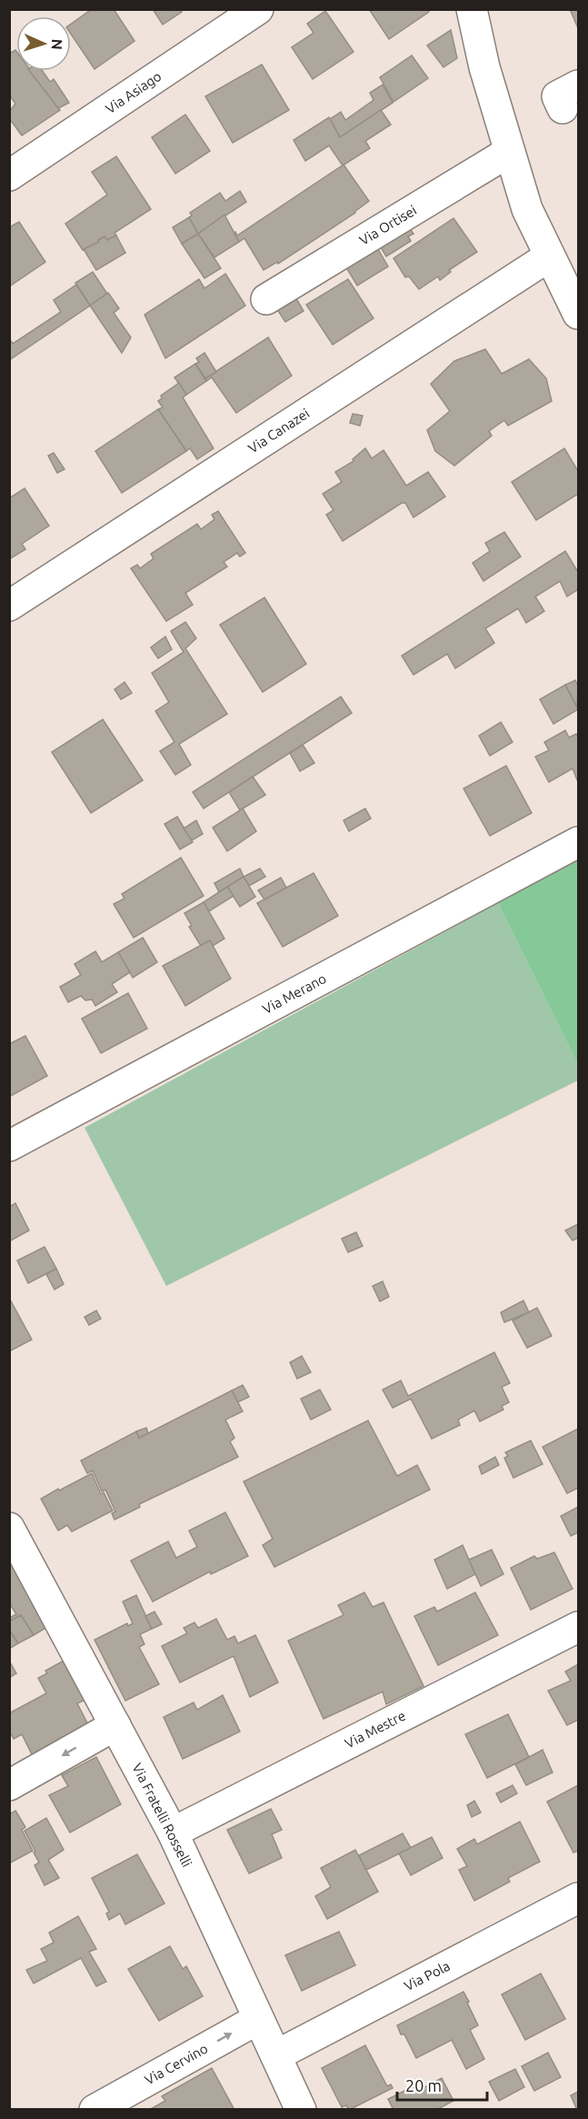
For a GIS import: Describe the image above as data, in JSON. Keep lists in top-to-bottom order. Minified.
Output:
{"streets":{"street":["Via Asiago","Via Ortisei","Via Canazei","Via Merano","Via Mestre","Via Fratelli Rosselli","Via Pola","Via Cervino"]},"crossings":[["Via Mestre","Via Fratelli Rosselli"],["Via Fratelli Rosselli","Via Pola"],["Via Fratelli Rosselli","Via Cervino"]],"one_way":["Via Cervino"],"scale_bar":"20 m","north":"right"}
